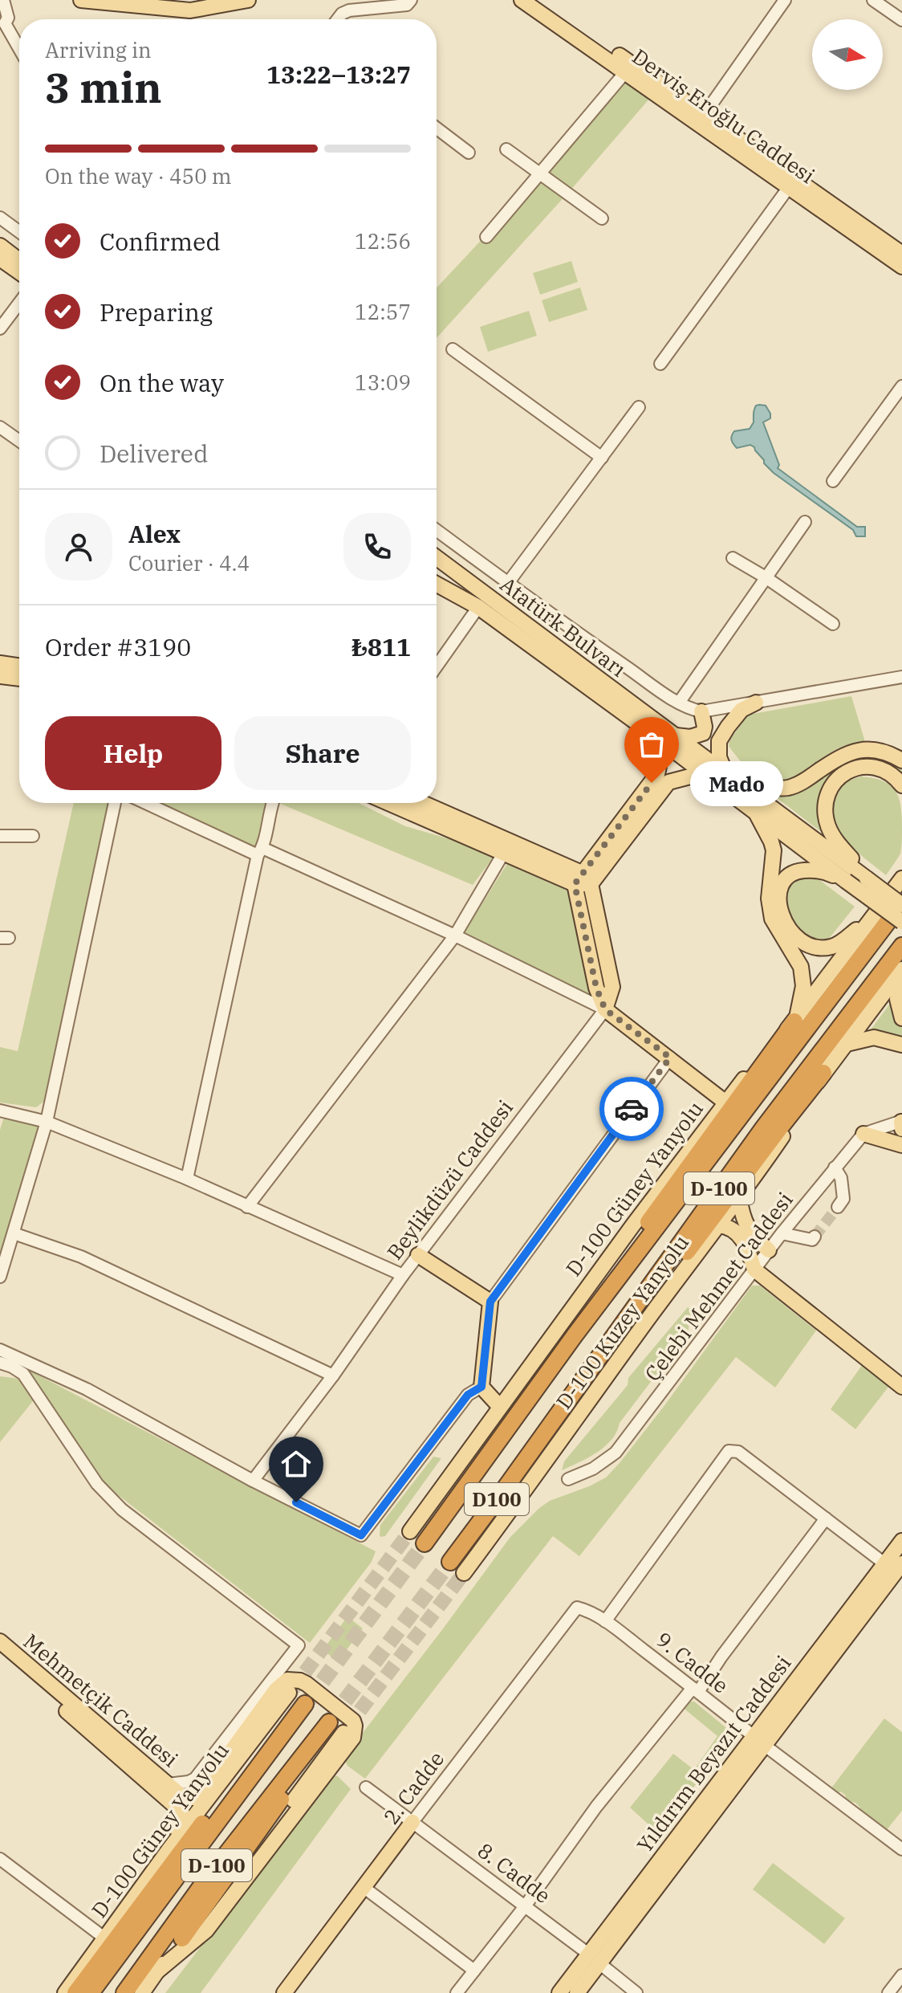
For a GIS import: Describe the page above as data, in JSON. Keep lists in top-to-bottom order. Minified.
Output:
{"streets":{"highway":["D-100","D100"],"main road":["Derviş Eroğlu Caddesi","Atatürk Bulvarı","Beylikdüzü Caddesi","D-100 Güney Yanyolu","D-100 Kuzey Yanyolu","Mehmetçik Caddesi","Yıldırım Beyazıt Caddesi","2. Cadde"],"street":["Çelebi Mehmet Caddesi","9. Cadde","8. Cadde"]},"crossings":[["D-100 Güney Yanyolu","Mehmetçik Caddesi"],["D-100","D100"],["9. Cadde","Yıldırım Beyazıt Caddesi"],["9. Cadde","2. Cadde"],["Yıldırım Beyazıt Caddesi","8. Cadde"],["2. Cadde","8. Cadde"]],"places":["Mado"],"north":"right","page":{"heading":["3 min","Arriving in","13:22–13:27"],"panel":["Alex","Courier · 4.4","Order #3190","₺811"],"bar":"On the way · 450 m","list":[["Confirmed","12:56"],["Preparing","12:57"],["On the way","13:09"],"Delivered"],"buttons":["Help","Share"],"bubble":"Mado"}}
